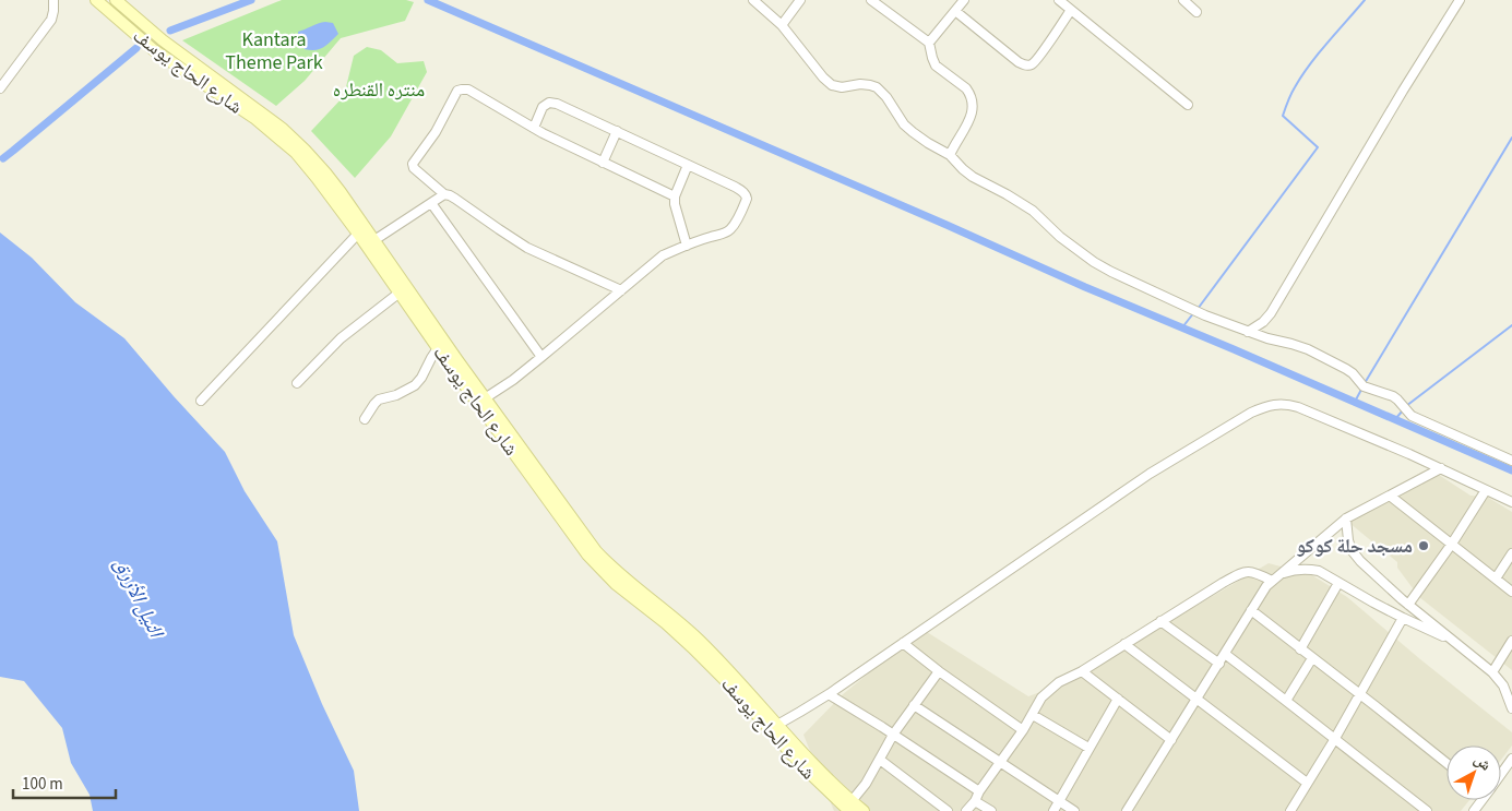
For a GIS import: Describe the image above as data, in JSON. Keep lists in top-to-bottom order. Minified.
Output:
{"streets":{"main road":["شارع الحاج يوسف"]},"water":["النيل الأزرق"],"parks":["Kantara Theme Park","منتره القنطره"],"places":["مسجد حلة كوكو"],"scale_bar":"100 m","north":"top right"}
